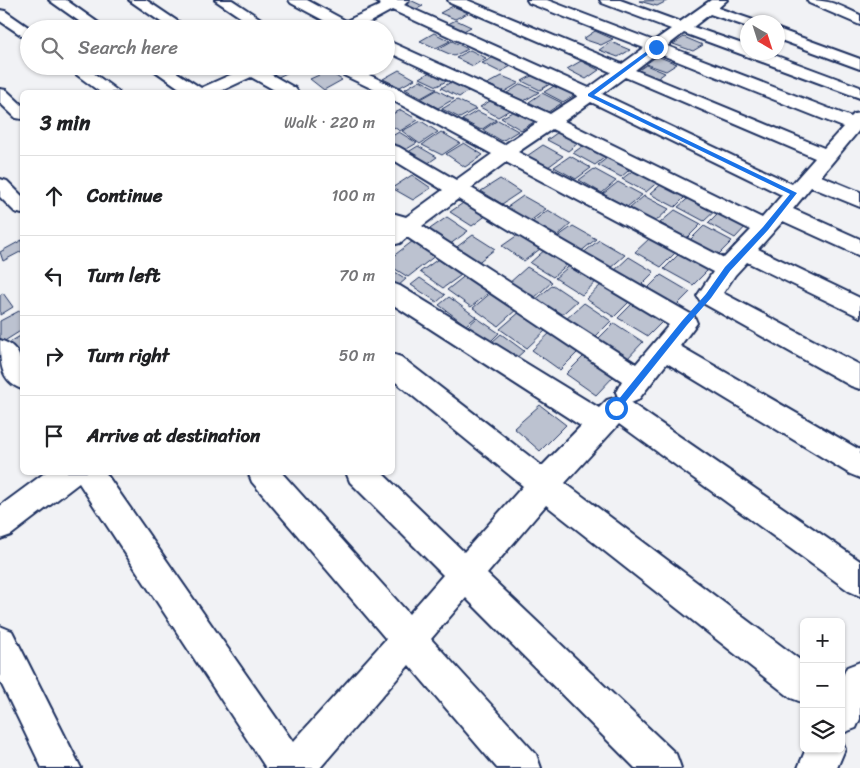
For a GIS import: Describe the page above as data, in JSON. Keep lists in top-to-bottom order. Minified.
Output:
{"north":"bottom right","page":{"search":"Search here","heading":["3 min","Walk · 220 m"],"list":[["Continue","100 m"],["Turn left","70 m"],["Turn right","50 m"],"Arrive at destination"],"map_buttons":["+","−"]}}
